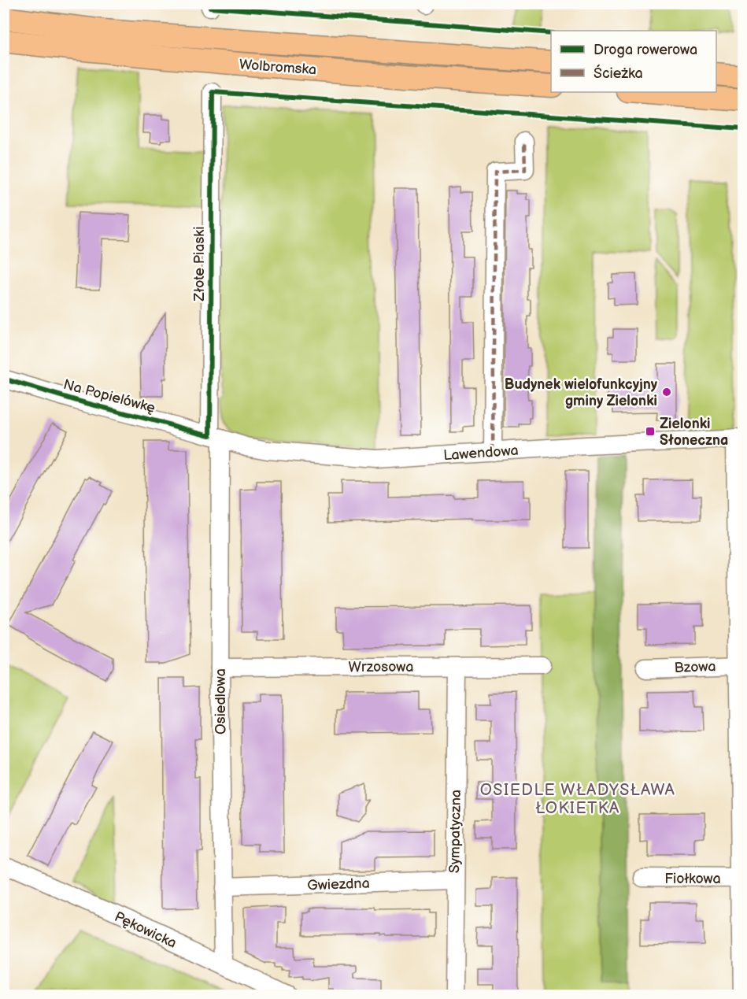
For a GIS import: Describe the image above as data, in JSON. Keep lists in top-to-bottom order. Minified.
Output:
{"streets":{"main road":["Wolbromska"],"street":["Złote Piaski","Na Popielówkę","Lawendowa","Wrzosowa","Bzowa","Osiedlowa","Sympatyczna","Fiołkowa","Gwiezdna","Pękowicka"]},"crossings":[["Złote Piaski","Na Popielówkę"],["Złote Piaski","Lawendowa"],["Złote Piaski","Osiedlowa"],["Na Popielówkę","Lawendowa"],["Na Popielówkę","Osiedlowa"],["Lawendowa","Osiedlowa"],["Wrzosowa","Osiedlowa"],["Wrzosowa","Sympatyczna"],["Osiedlowa","Gwiezdna"],["Osiedlowa","Pękowicka"],["Sympatyczna","Gwiezdna"]],"districts":["OSIEDLE WŁADYSŁAWA ŁOKIETKA"],"places":{"other":["Budynek wielofunkcyjny gminy Zielonki"],"transit":["Zielonki Słoneczna"]},"legend":["Droga rowerowa","Ścieżka"]}
